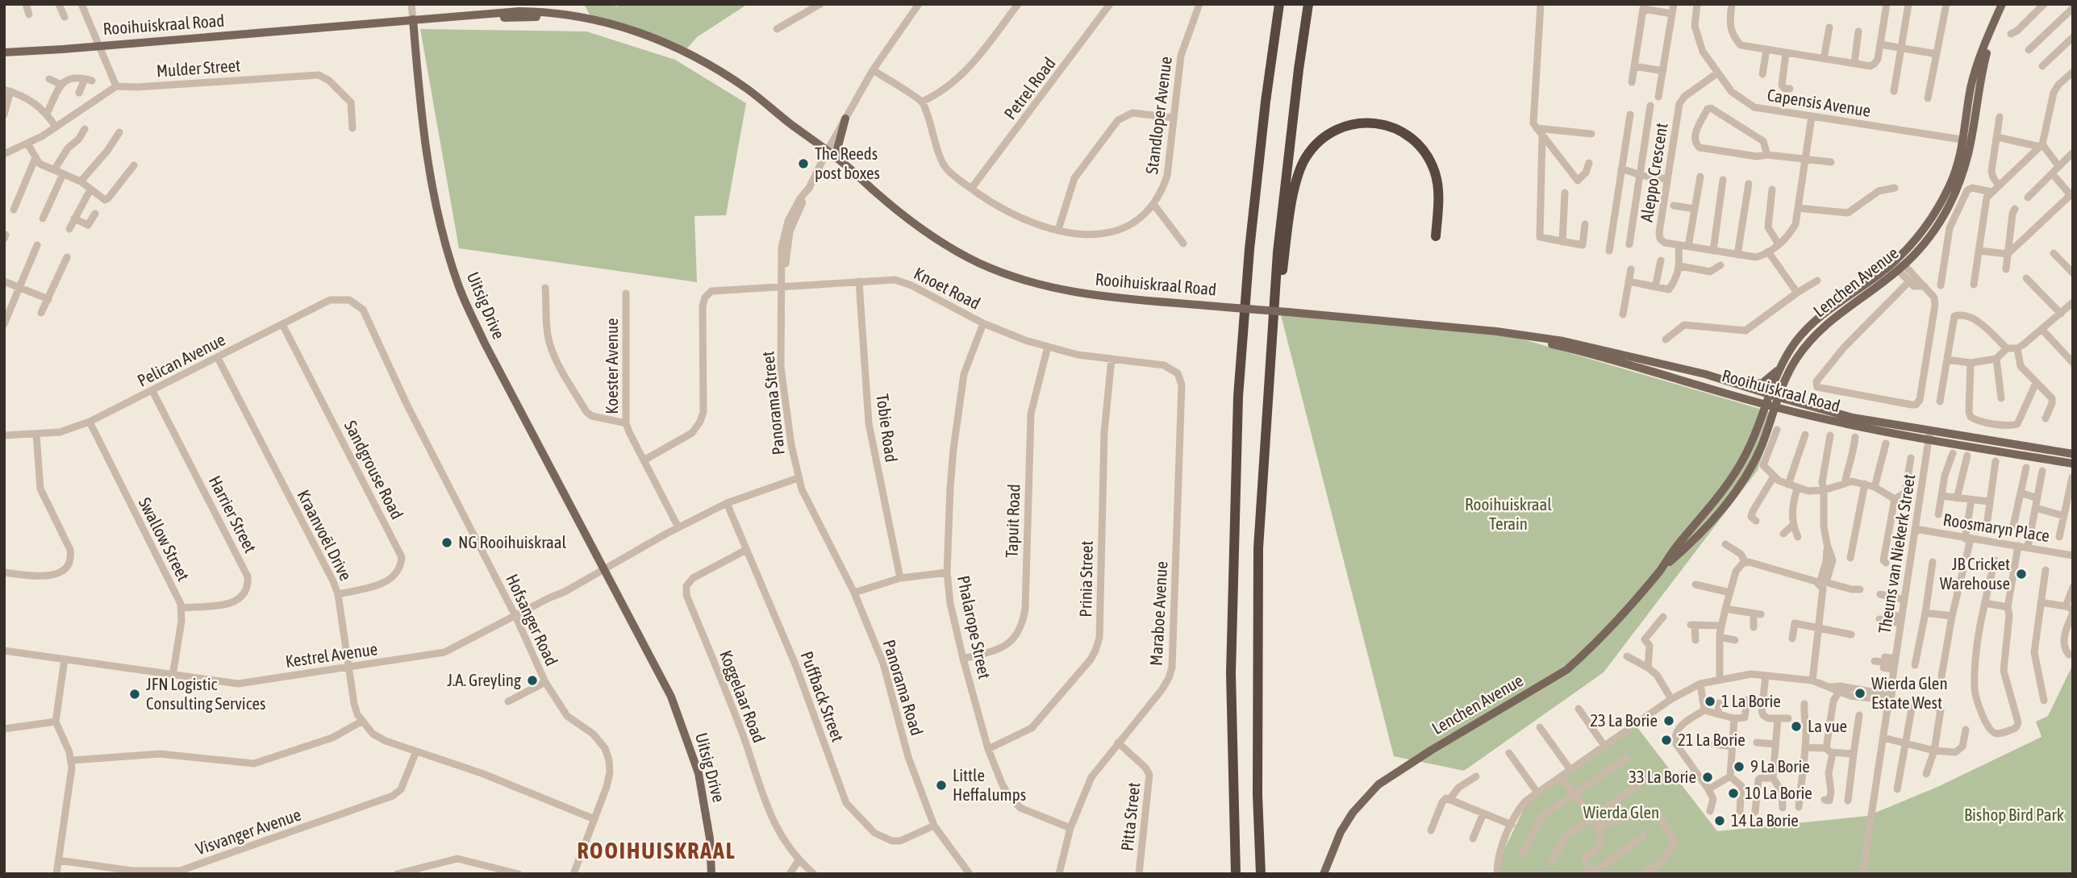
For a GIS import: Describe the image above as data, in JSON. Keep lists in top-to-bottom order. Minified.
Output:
{"streets":{"main road":["Rooihuiskraal Road","Lenchen Avenue","Uitsig Drive"],"street":["Mulder Street","Petrel Road","Capensis Avenue","Standloper Avenue","Aleppo Crescent","Knoet Road","Pelican Avenue","Koester Avenue","Panorama Street","Tobie Road","Sandgrouse Road","Harrier Street","Tapuit Road","Roosmaryn Place","Kraanvoël Drive","Swallow Street","Theuns van Niekerk Street","Prinia Street","Maraboe Avenue","Hofsanger Road","Phalarope Street","Kestrel Avenue","Panorama Road","Koggelaar Road","Puffback Street","Pitta Street","Visvanger Avenue"]},"crossings":[["Rooihuiskraal Road","Lenchen Avenue"],["Rooihuiskraal Road","Uitsig Drive"],["Rooihuiskraal Road","Panorama Street"],["Rooihuiskraal Road","Theuns van Niekerk Street"],["Petrel Road","Standloper Avenue"],["Capensis Avenue","Aleppo Crescent"],["Capensis Avenue","Lenchen Avenue"],["Knoet Road","Koester Avenue"],["Knoet Road","Panorama Street"],["Knoet Road","Tobie Road"],["Knoet Road","Tapuit Road"],["Knoet Road","Prinia Street"],["Knoet Road","Maraboe Avenue"],["Knoet Road","Phalarope Street"],["Uitsig Drive","Kestrel Avenue"],["Pelican Avenue","Sandgrouse Road"],["Pelican Avenue","Harrier Street"],["Pelican Avenue","Kraanvoël Drive"],["Pelican Avenue","Swallow Street"],["Pelican Avenue","Hofsanger Road"],["Koester Avenue","Kestrel Avenue"],["Panorama Street","Kestrel Avenue"],["Panorama Street","Panorama Road"],["Sandgrouse Road","Kraanvoël Drive"],["Harrier Street","Swallow Street"],["Tapuit Road","Phalarope Street"],["Roosmaryn Place","Theuns van Niekerk Street"],["Kraanvoël Drive","Kestrel Avenue"],["Swallow Street","Kestrel Avenue"],["Prinia Street","Phalarope Street"],["Maraboe Avenue","Phalarope Street"],["Maraboe Avenue","Pitta Street"],["Hofsanger Road","Kestrel Avenue"],["Kestrel Avenue","Puffback Street"],["Panorama Road","Puffback Street"],["Koggelaar Road","Puffback Street"]],"districts":["ROOIHUISKRAAL"],"parks":["Rooihuiskraal Terain","Wierda Glen","Bishop Bird Park"],"places":["The Reeds post boxes","NG Rooihuiskraal","JB Cricket Warehouse","J.A. Greyling","Wierda Glen Estate West","JFN Logistic Consulting Services","1 La Borie","23 La Borie","La vue","21 La Borie","9 La Borie","33 La Borie","Little Heffalumps","10 La Borie","14 La Borie"]}
